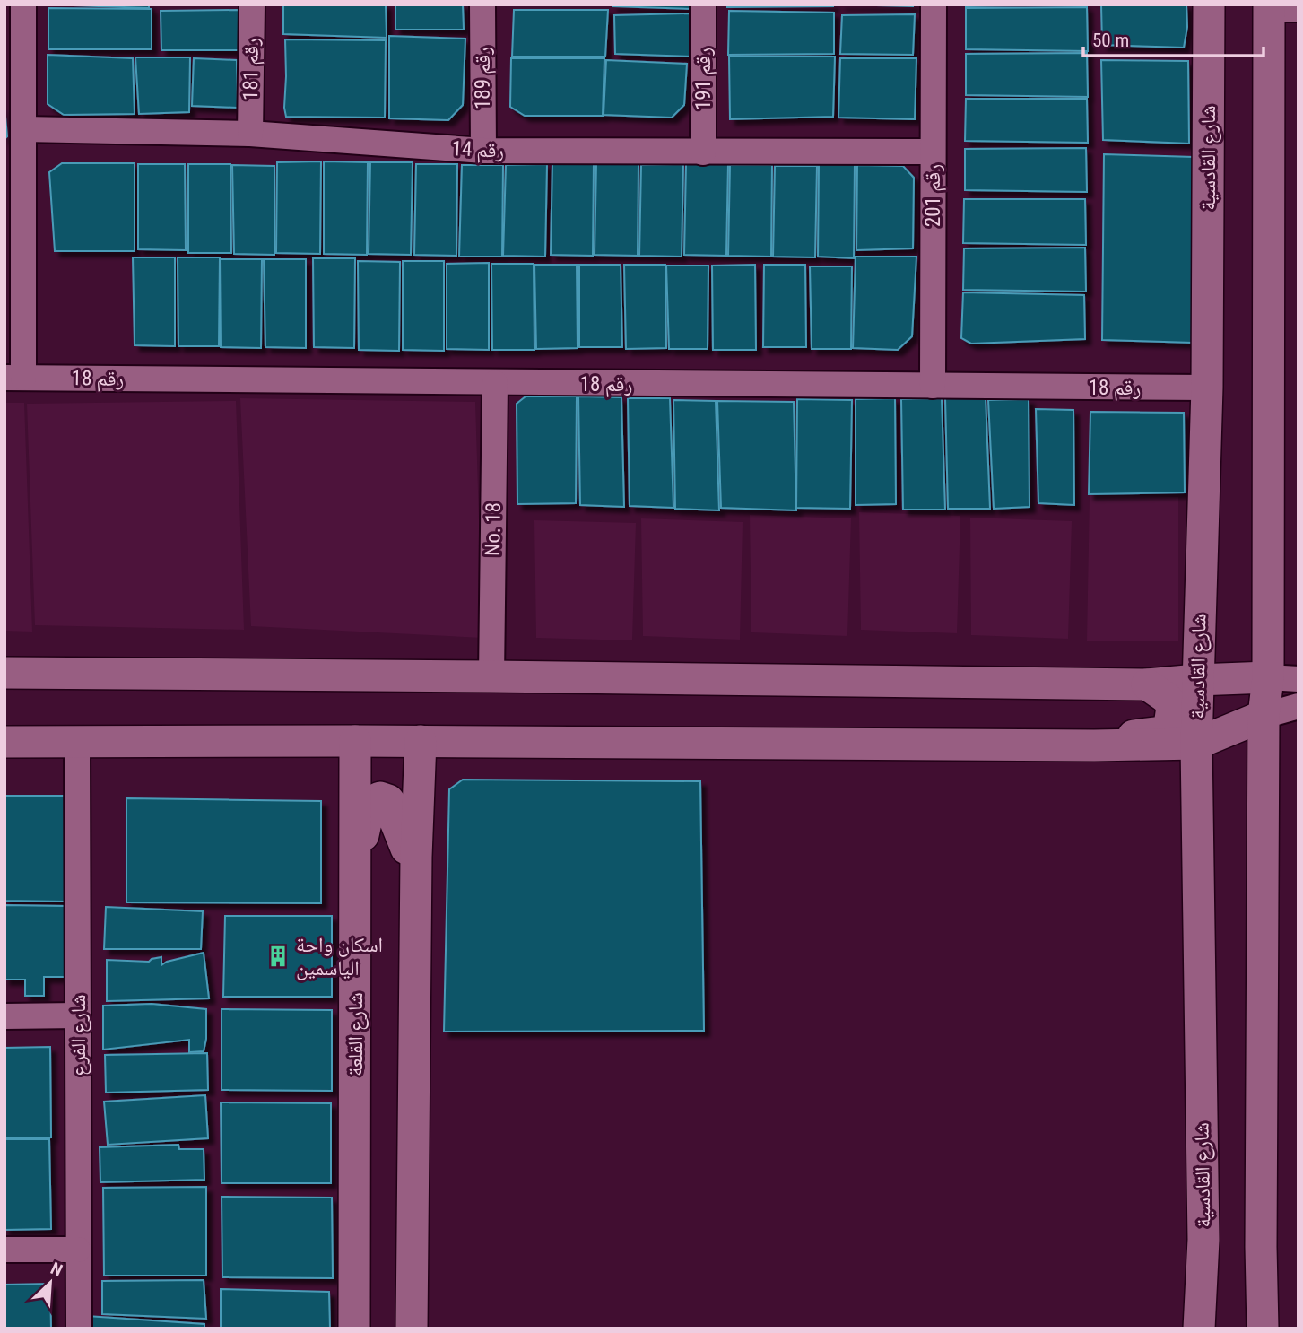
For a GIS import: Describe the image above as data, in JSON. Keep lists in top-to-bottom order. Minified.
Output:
{"streets":{"street":["رقم 181","رقم 189","رقم 191","رقم 14","شارع القادسية","رقم 201","رقم 18","No. 18","شارع القلعة","شارع الفرع"]},"crossings":[["رقم 181","رقم 14"],["رقم 189","رقم 14"],["رقم 191","رقم 14"],["رقم 14","رقم 201"],["شارع القادسية","رقم 18"],["رقم 201","رقم 18"],["رقم 18","No. 18"]],"places":{"building":["اسكان واحة الياسمين"]},"scale_bar":"50 m","north":"top right"}
